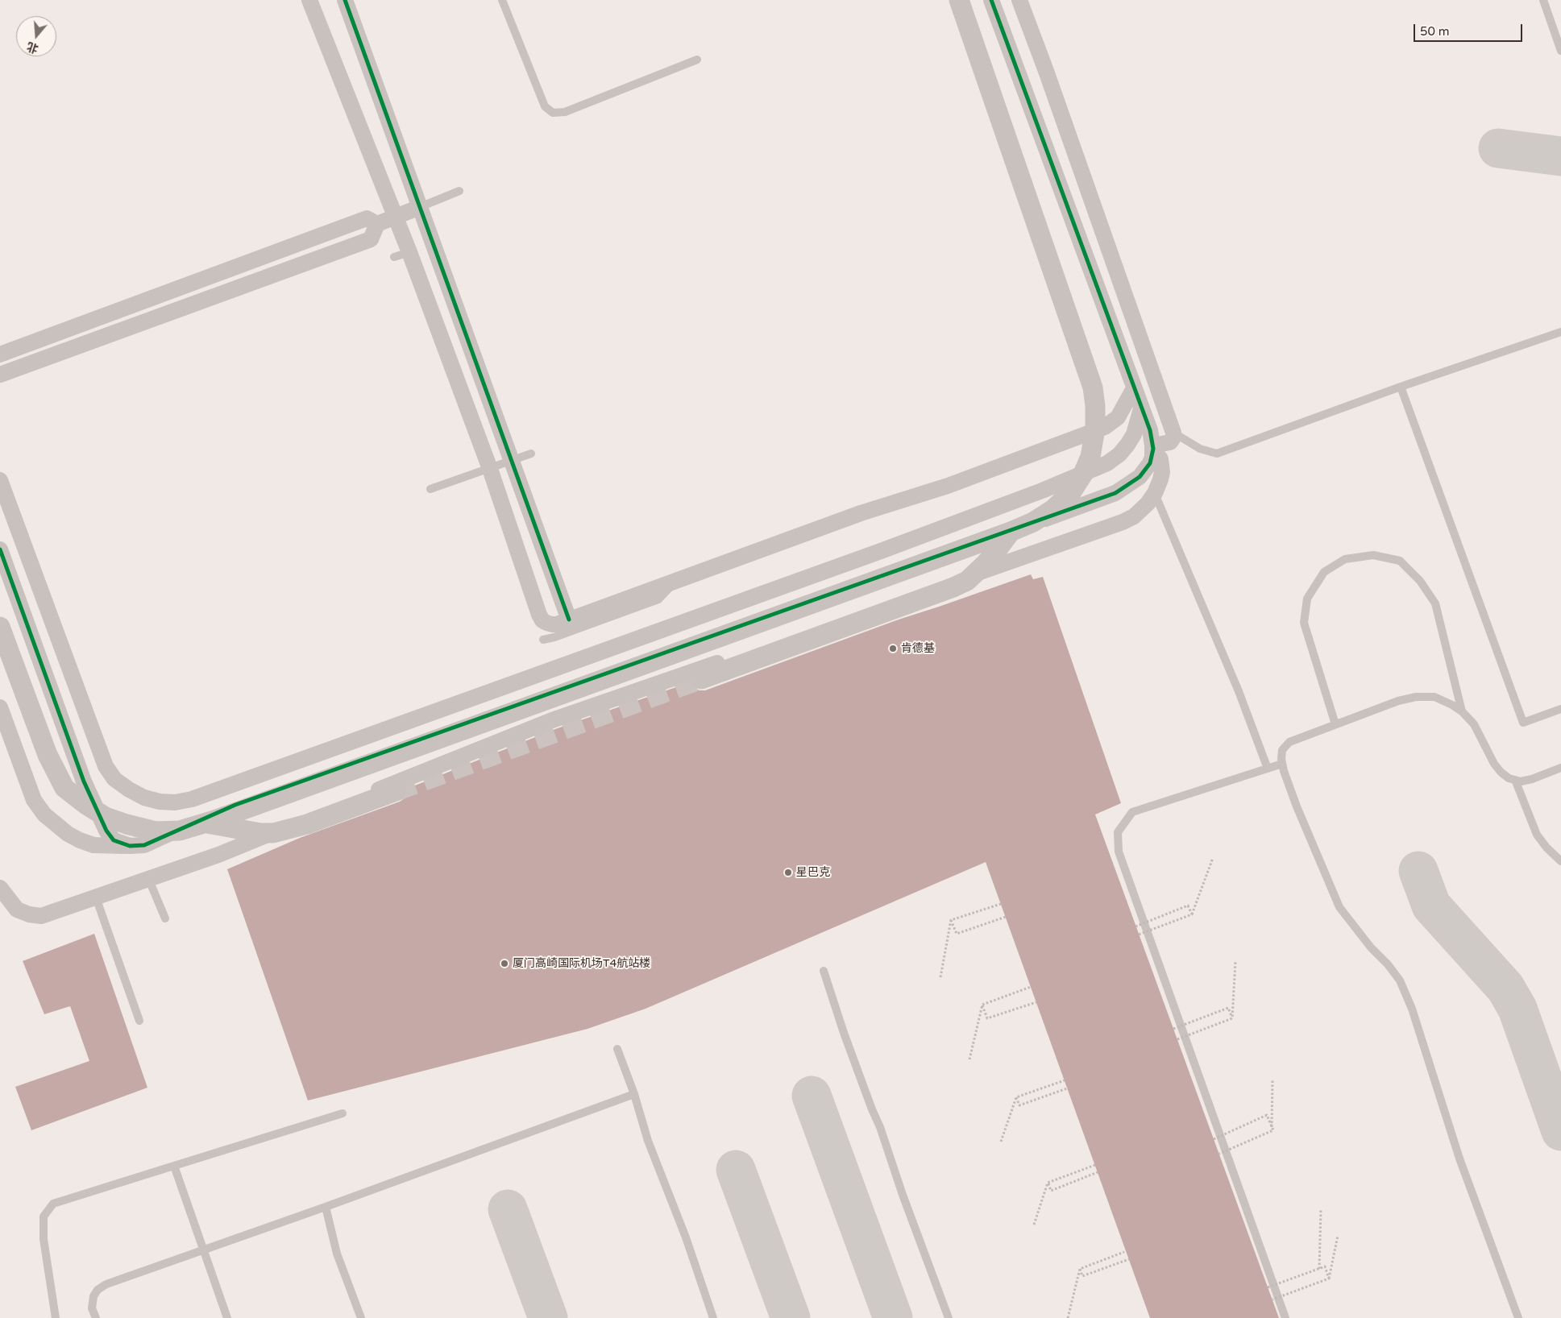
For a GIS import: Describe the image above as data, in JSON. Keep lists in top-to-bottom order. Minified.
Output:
{"places":["肯德基","星巴克","厦门高崎国际机场T4航站楼"],"scale_bar":"50 m","north":"bottom"}
